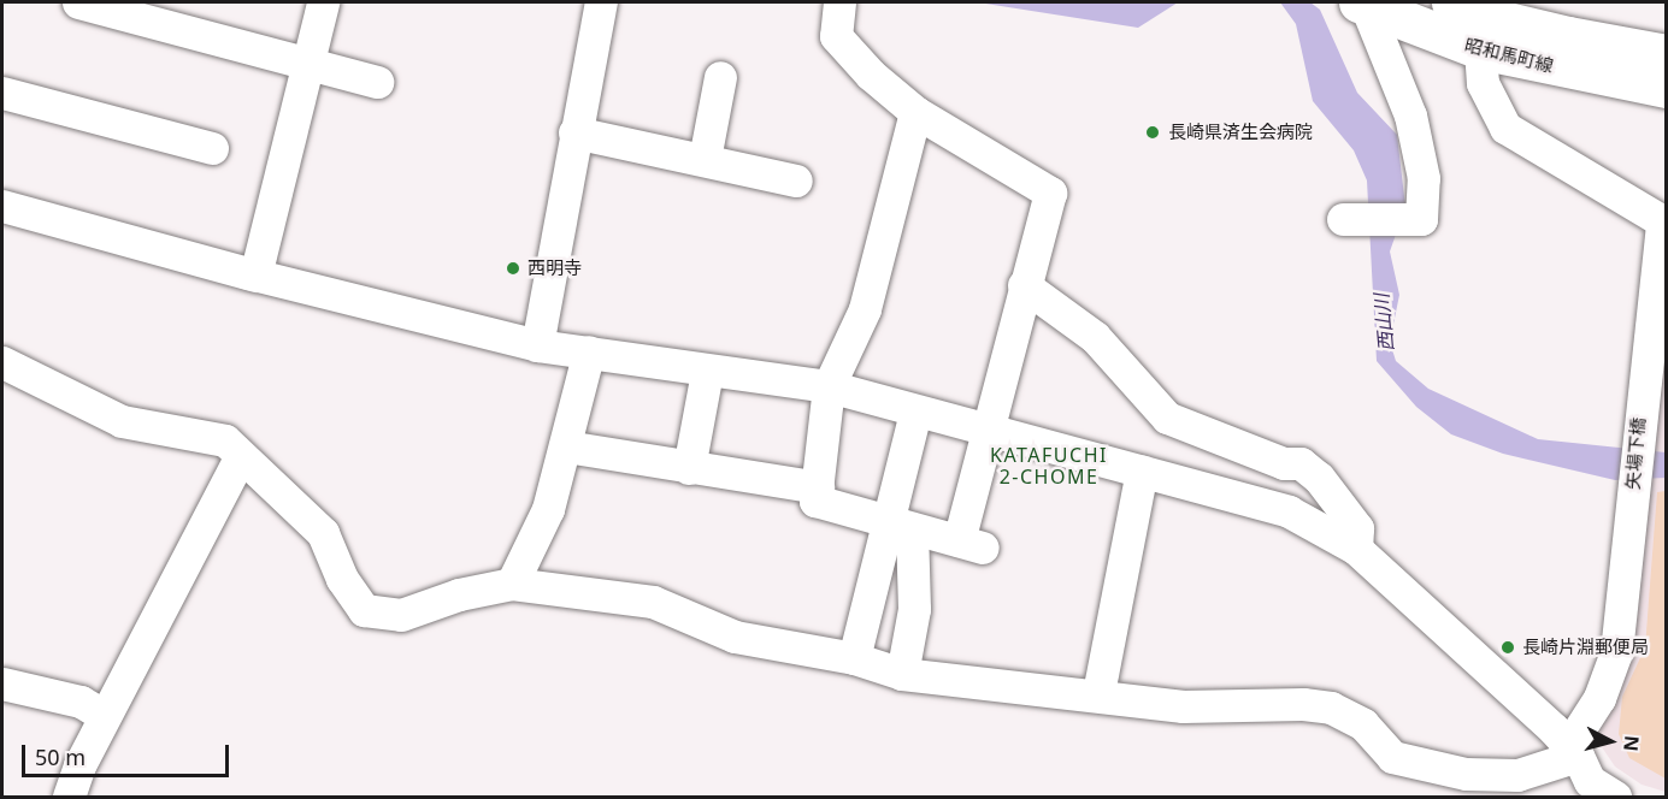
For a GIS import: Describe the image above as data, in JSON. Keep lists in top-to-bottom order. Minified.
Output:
{"streets":{"main road":["昭和馬町線"],"street":["矢場下橋"]},"districts":["KATAFUCHI 2-CHOME"],"water":["西山川"],"places":["長崎県済生会病院","西明寺","長崎片淵郵便局"],"scale_bar":"50 m","north":"right"}
